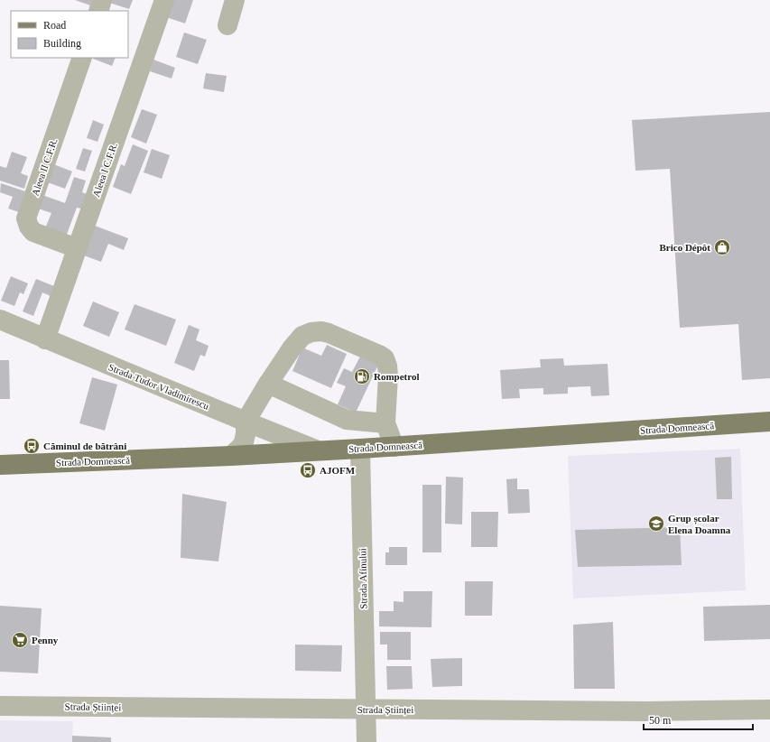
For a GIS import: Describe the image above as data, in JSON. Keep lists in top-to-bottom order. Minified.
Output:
{"streets":{"main road":["Strada Domnească"],"street":["Aleea II C.F.R.","Aleea I C.F.R.","Strada Tudor Vladimirescu","Strada Afinului","Strada Științei"]},"crossings":[["Aleea II C.F.R.","Aleea I C.F.R."],["Aleea I C.F.R.","Strada Tudor Vladimirescu"],["Strada Tudor Vladimirescu","Strada Domnească"],["Strada Domnească","Strada Afinului"],["Strada Afinului","Strada Științei"]],"places":{"shop":["Brico Dépôt"],"fuel station":["Rompetrol"],"bus stop":["Căminul de bătrâni","AJOFM"],"school or university":["Grup școlar Elena Doamna"],"supermarket":["Penny"]},"legend":["Road","Building"],"scale_bar":"50 m"}
